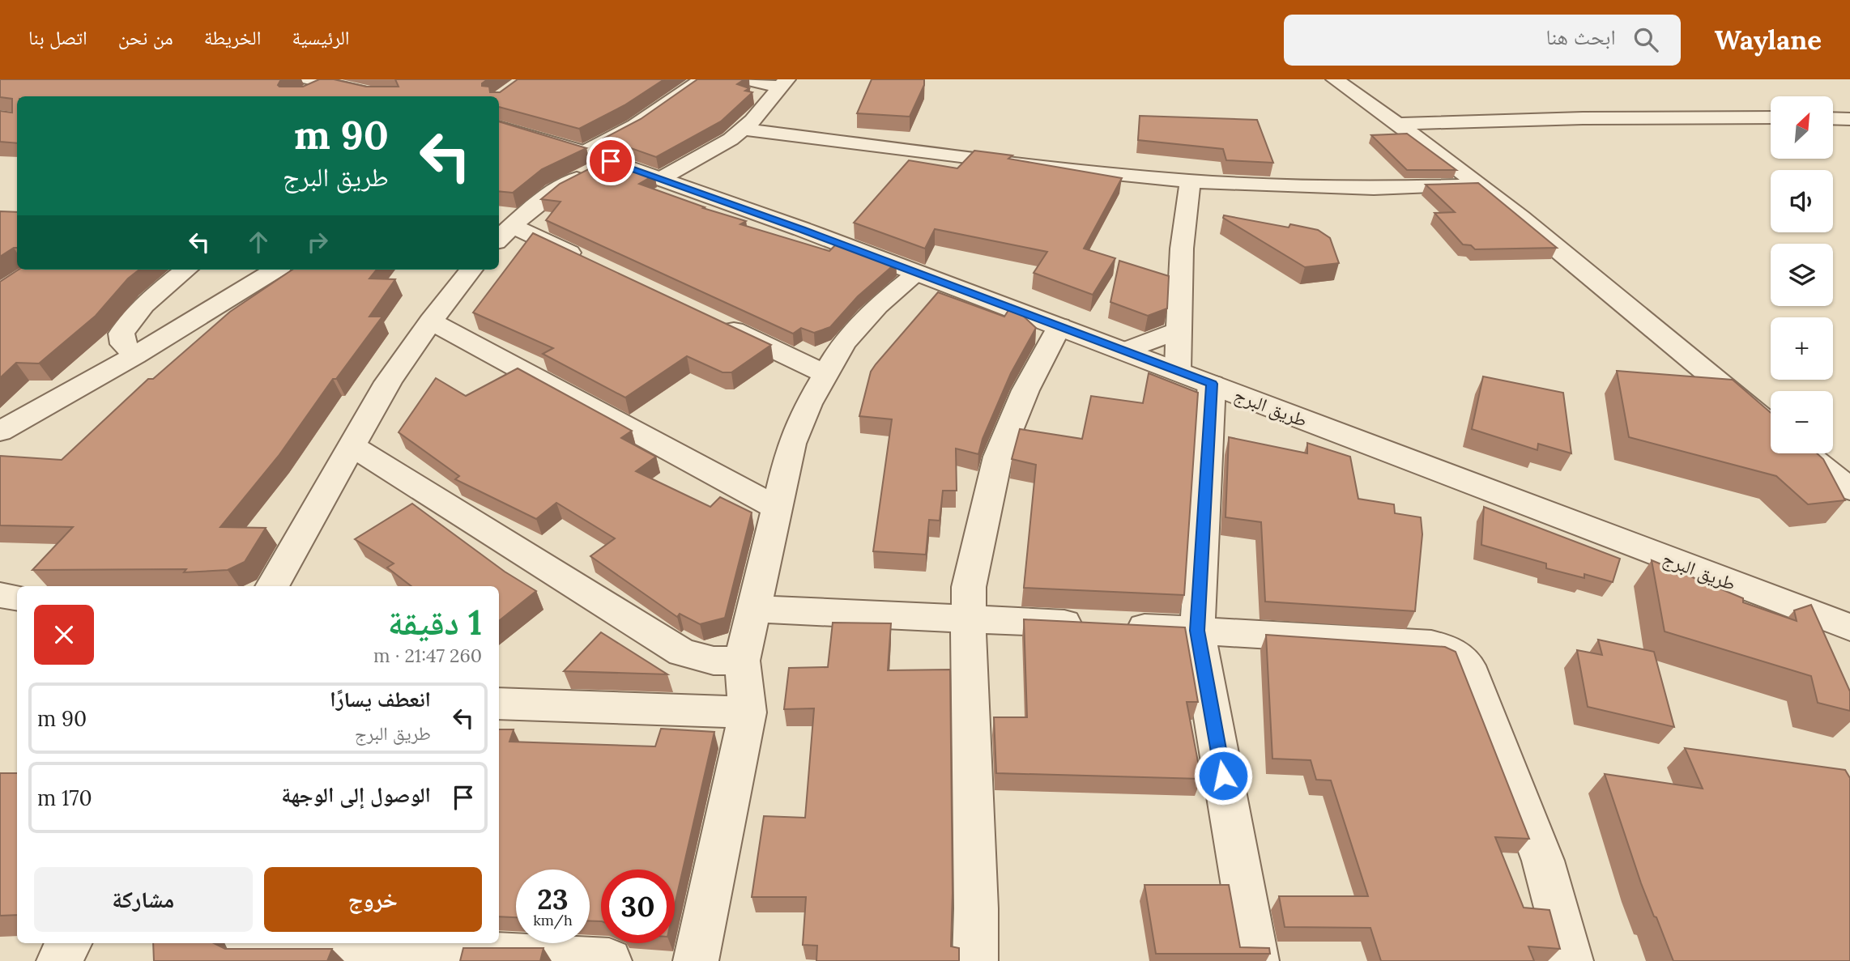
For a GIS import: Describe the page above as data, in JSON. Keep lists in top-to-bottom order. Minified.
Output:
{"streets":{"street":["طريق البرج"]},"north":"top right","page":{"header":"Waylane","search":"ابحث هنا","nav":["الرئيسية","الخريطة","من نحن","اتصل بنا"],"map_buttons":["+","−"],"turn":["90 m","طريق البرج"],"heading":["1 دقيقة","260 m · 21:47"],"list":[{"name":"انعطف يسارًا","note":"طريق البرج","value":"90 m"},{"name":"الوصول إلى الوجهة","value":"170 m"}],"buttons":["خروج","مشاركة"],"speed":"23 km/h","limit":"30"}}
